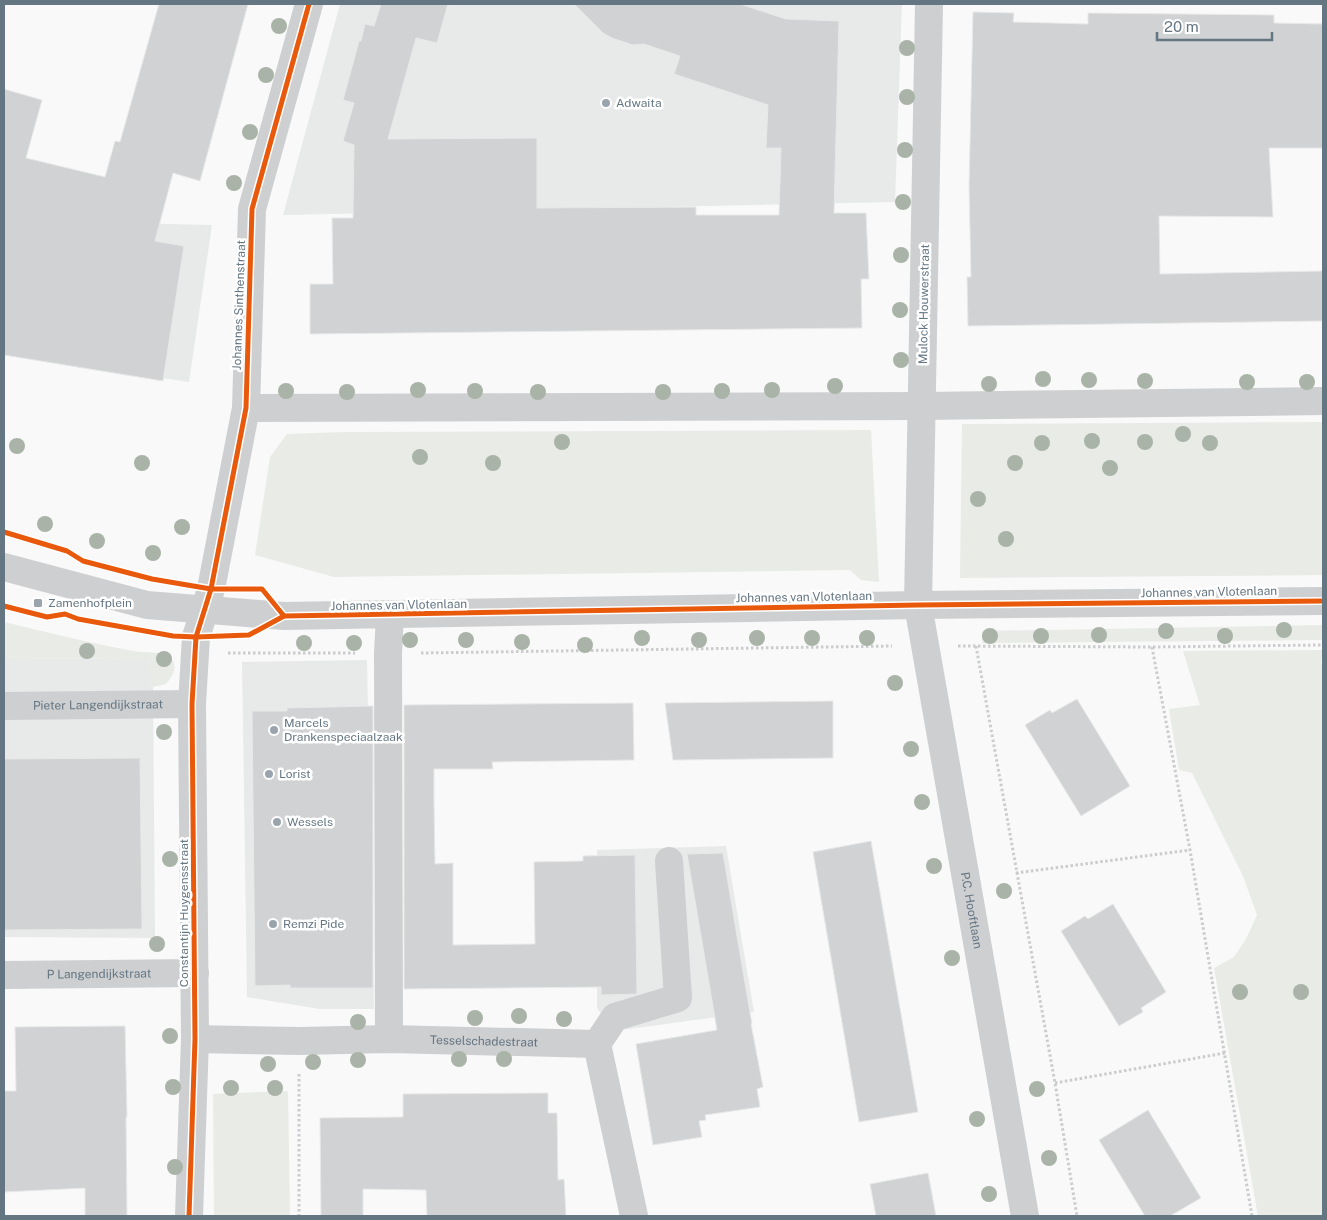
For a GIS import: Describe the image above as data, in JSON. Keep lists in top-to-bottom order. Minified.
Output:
{"streets":{"street":["Mulock Houwerstraat","Johannes Sinthenstraat","Johannes van Vlotenlaan","Pieter Langendijkstraat","P.C. Hooftlaan","Constantijn Huygensstraat","P Langendijkstraat","Tesselschadestraat"]},"crossings":[["Mulock Houwerstraat","Johannes van Vlotenlaan"],["Mulock Houwerstraat","P.C. Hooftlaan"],["Johannes Sinthenstraat","Johannes van Vlotenlaan"],["Johannes Sinthenstraat","Constantijn Huygensstraat"],["Johannes van Vlotenlaan","P.C. Hooftlaan"],["Johannes van Vlotenlaan","Constantijn Huygensstraat"],["Pieter Langendijkstraat","Constantijn Huygensstraat"],["Constantijn Huygensstraat","P Langendijkstraat"],["Constantijn Huygensstraat","Tesselschadestraat"]],"places":{"other":["Adwaita","Marcels Drankenspeciaalzaak","Lorist","Wessels","Remzi Pide"],"transit":["Zamenhofplein"]},"scale_bar":"20 m"}
